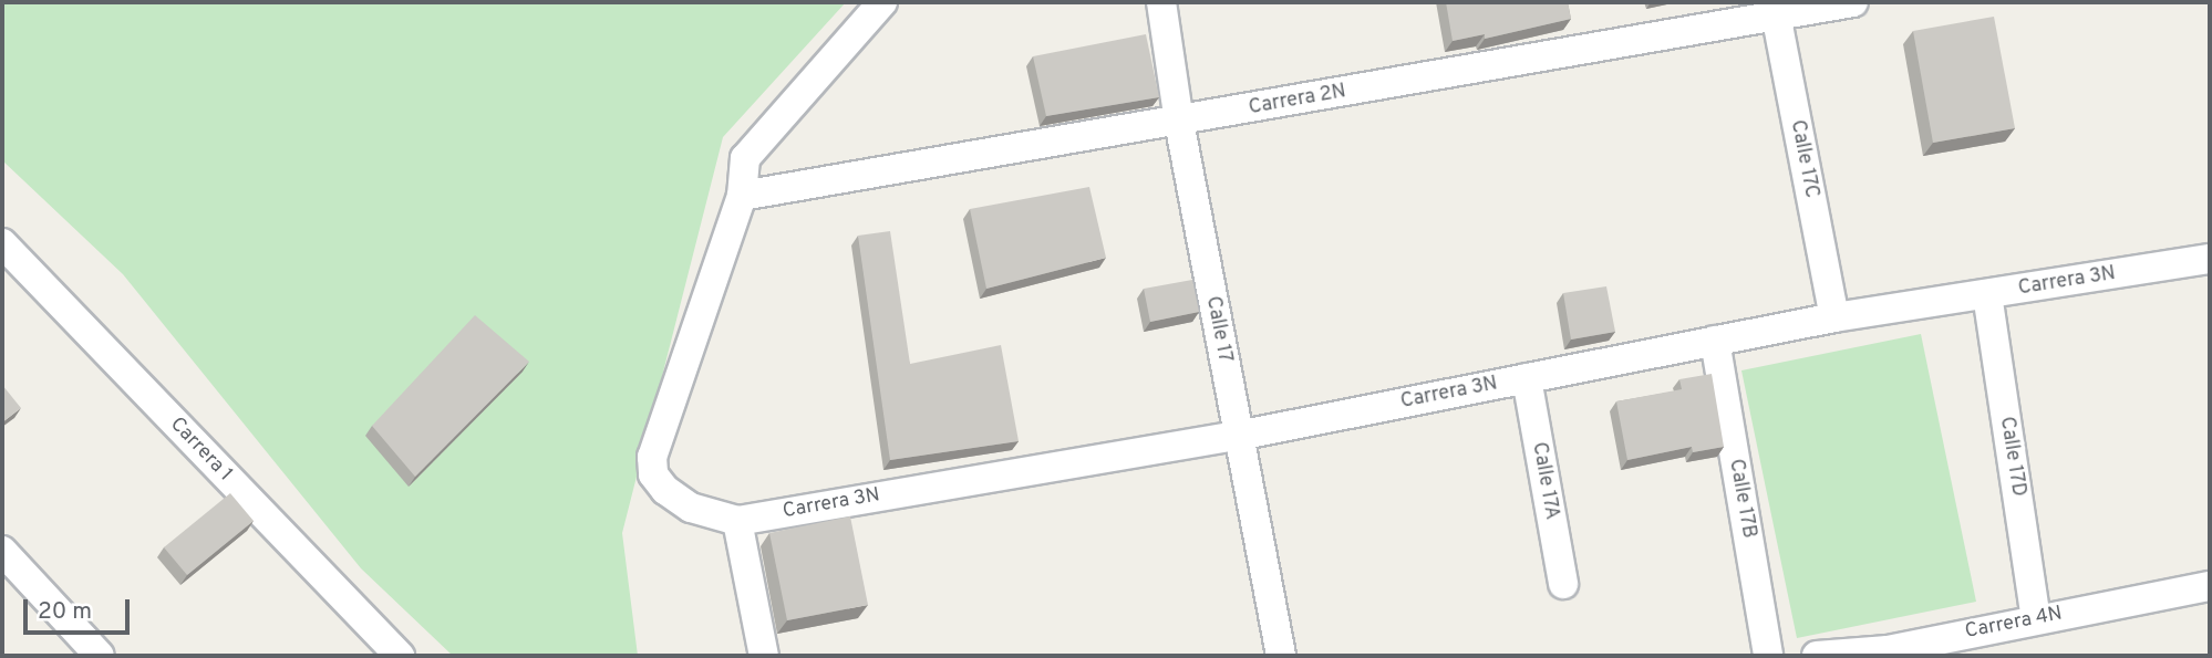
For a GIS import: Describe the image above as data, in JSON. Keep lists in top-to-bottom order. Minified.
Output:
{"streets":{"street":["Carrera 2N","Calle 17C","Carrera 3N","Calle 17","Carrera 1","Calle 17D","Calle 17A","Calle 17B","Carrera 4N"]},"crossings":[["Carrera 2N","Calle 17C"],["Carrera 2N","Carrera 3N"],["Carrera 2N","Calle 17"],["Calle 17C","Carrera 3N"],["Carrera 3N","Calle 17"],["Carrera 3N","Calle 17D"],["Carrera 3N","Calle 17A"],["Carrera 3N","Calle 17B"],["Calle 17D","Carrera 4N"]],"scale_bar":"20 m"}
